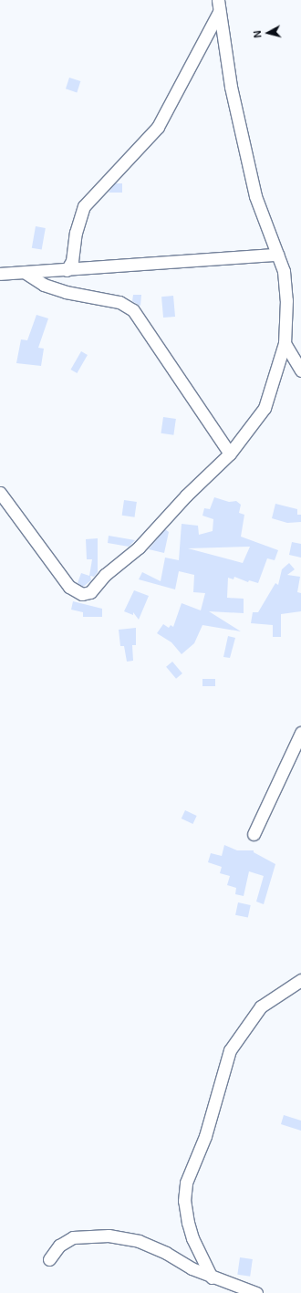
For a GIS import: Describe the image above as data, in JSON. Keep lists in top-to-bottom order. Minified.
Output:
{"north":"left"}
